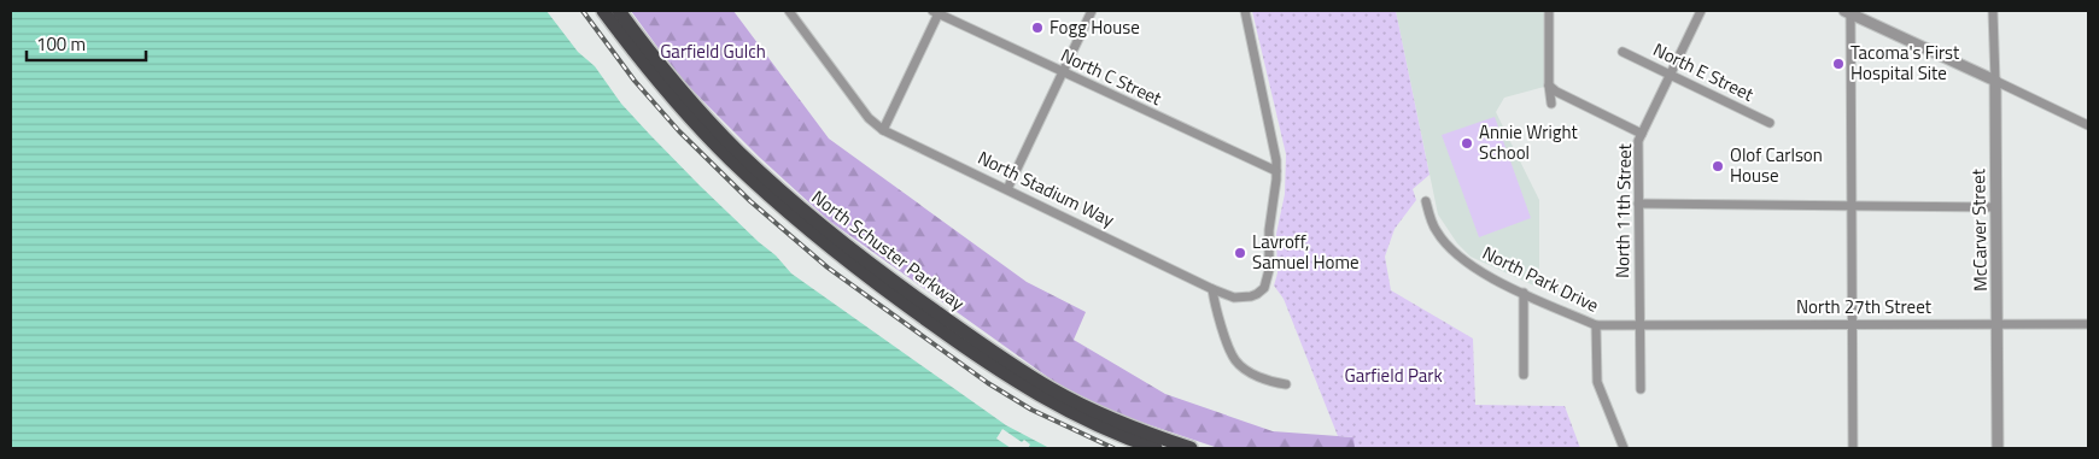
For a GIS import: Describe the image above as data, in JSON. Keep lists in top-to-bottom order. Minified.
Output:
{"streets":{"highway":["North Schuster Parkway"],"street":["North E Street","North C Street","North Stadium Way","North 11th Street","McCarver Street","North Park Drive","North 27th Street"]},"crossings":[["North E Street","North 11th Street"],["North C Street","North Stadium Way"],["North 11th Street","North Park Drive"],["North 11th Street","North 27th Street"],["McCarver Street","North 27th Street"],["North Park Drive","North 27th Street"]],"parks":["Garfield Gulch","Garfield Park"],"places":["Fogg House","Tacoma's First Hospital Site","Annie Wright School","Olof Carlson House","Lavroff, Samuel Home"],"scale_bar":"100 m"}
